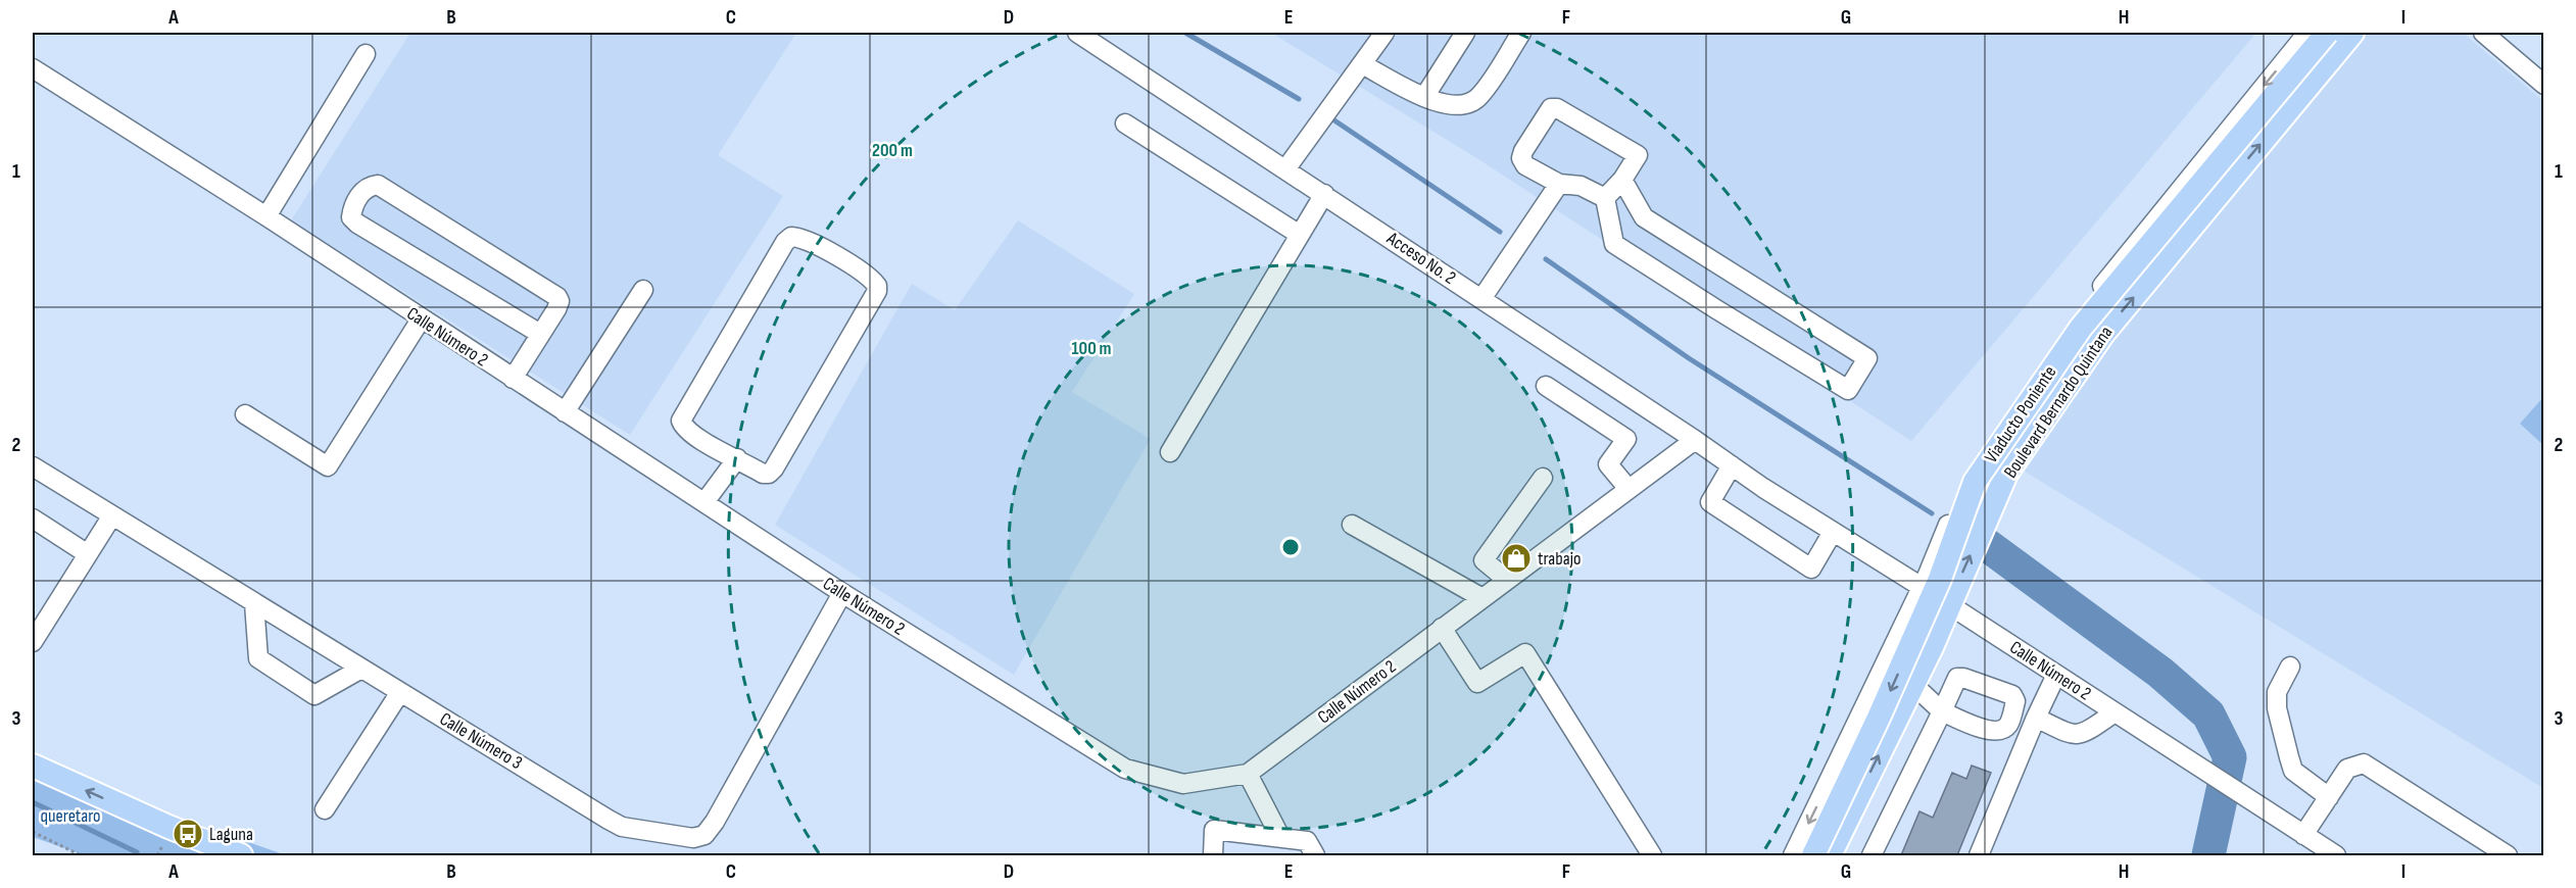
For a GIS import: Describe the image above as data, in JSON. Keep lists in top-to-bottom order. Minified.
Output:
{"streets":{"main road":["Boulevard Bernardo Quintana","Viaducto Poniente"],"street":["Acceso No. 2","Calle Número 2","Calle Número 3"]},"crossings":[["Acceso No. 2","Calle Número 2"],["Calle Número 2","Boulevard Bernardo Quintana"],["Calle Número 2","Calle Número 3"]],"one_way":["Viaducto Poniente"],"parks":["queretaro"],"places":{"shop":["trabajo"],"bus stop":["Laguna"]},"grid":{"columns":["A","B","C","D","E","F","G","H","I"],"rows":["1","2","3"]},"rings":["200 m","100 m"]}
